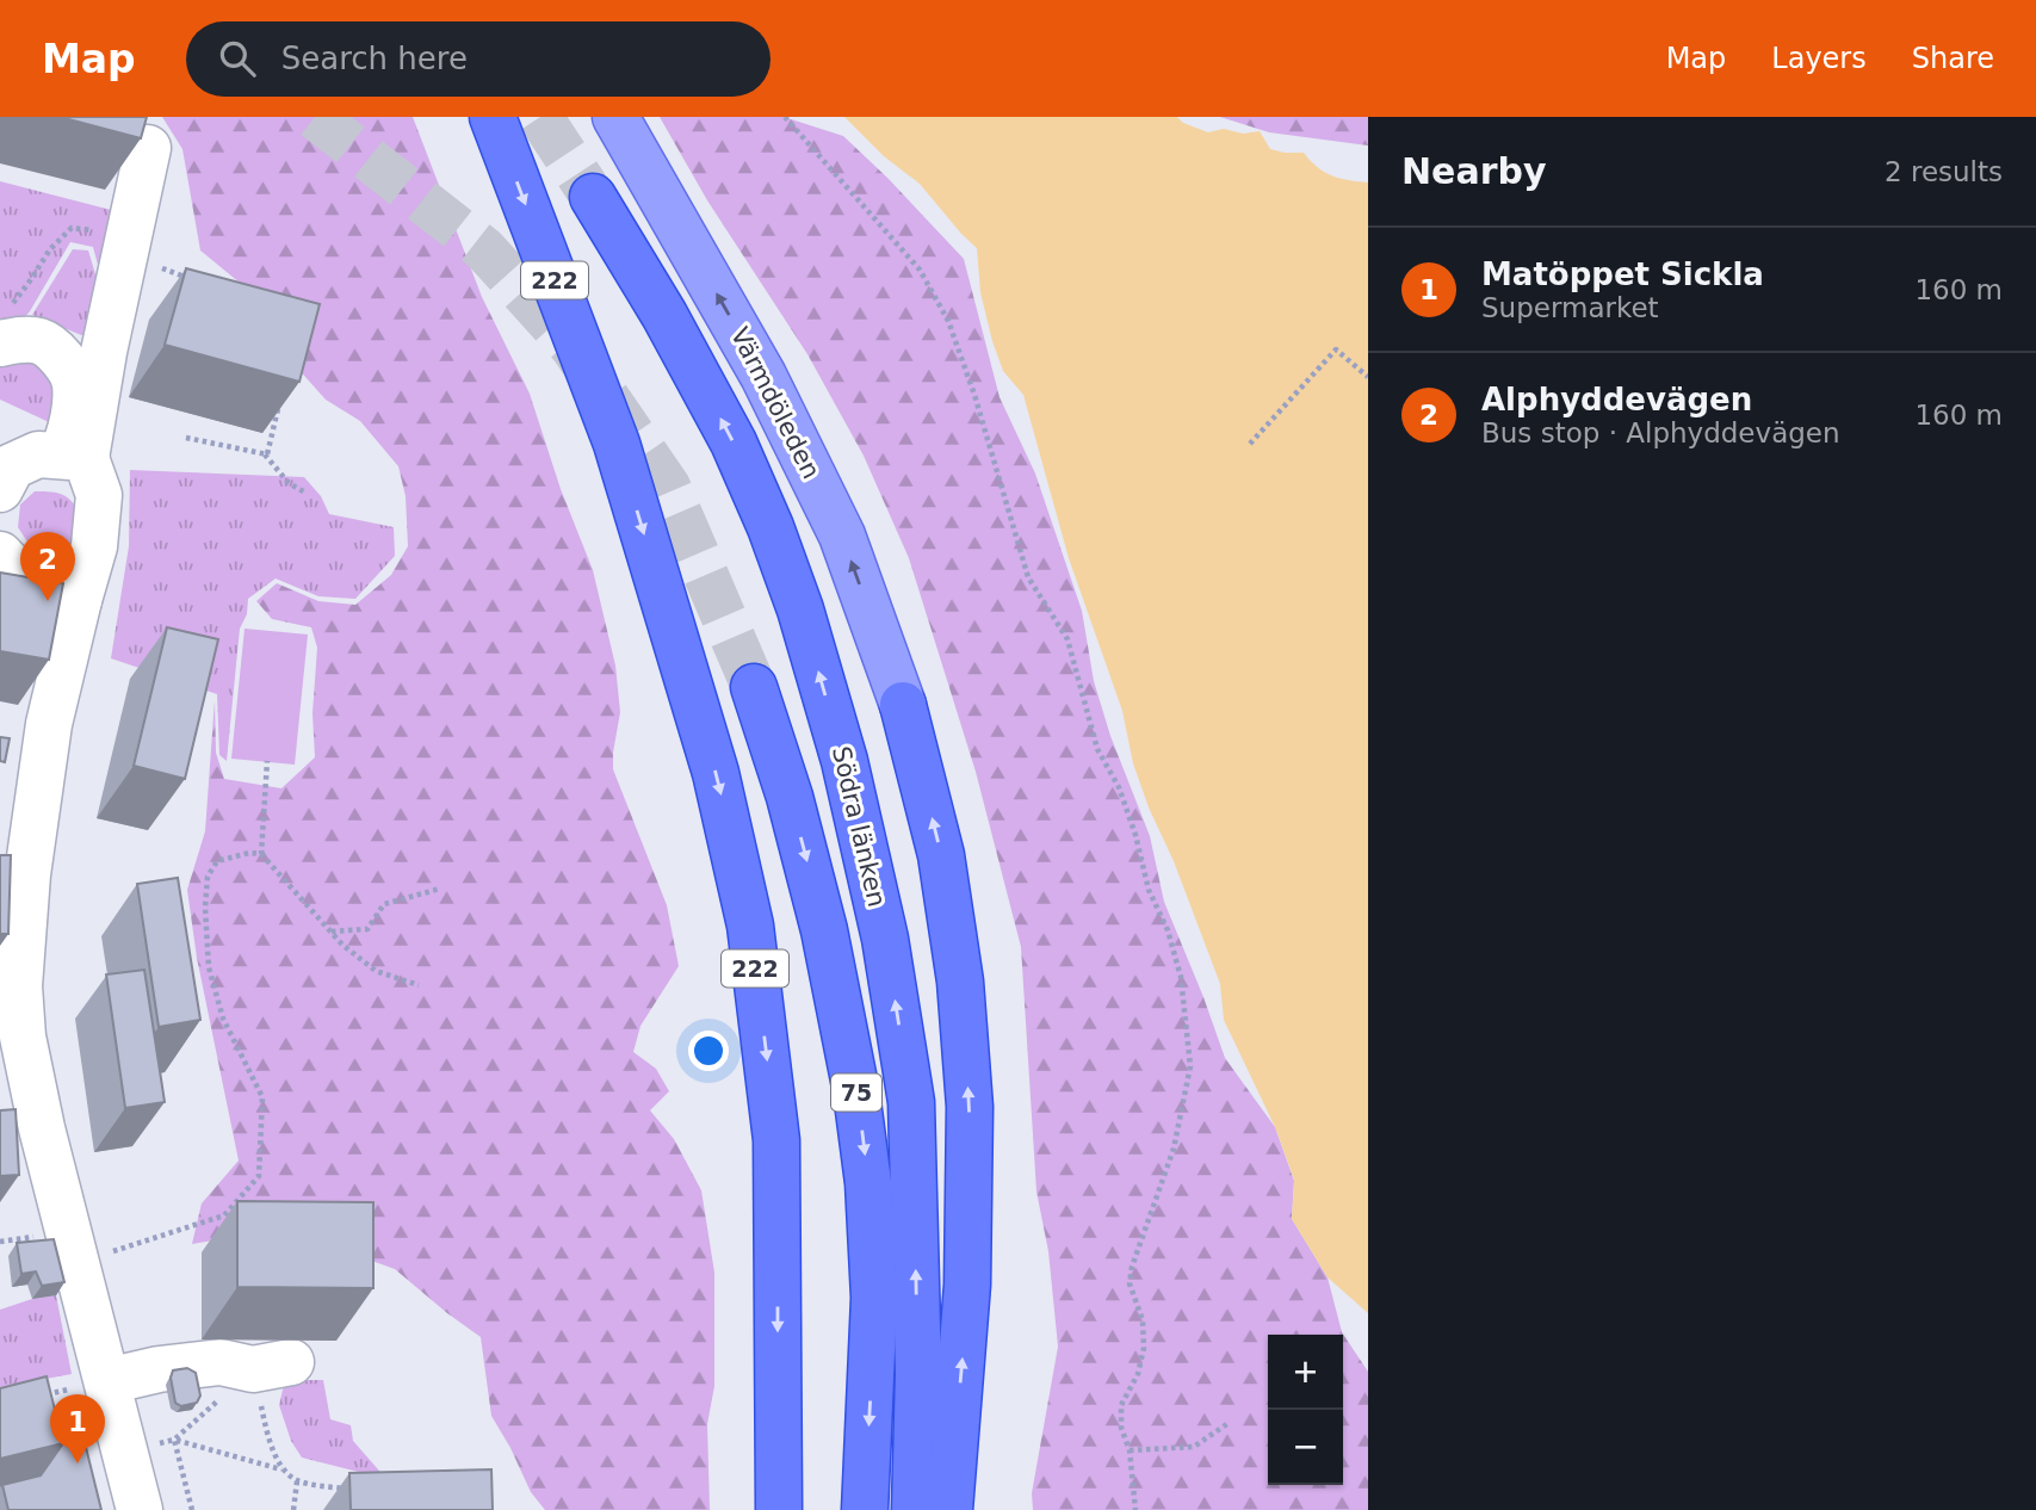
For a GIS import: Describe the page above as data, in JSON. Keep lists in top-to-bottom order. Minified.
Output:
{"streets":{"highway":["222","Södra länken","75"],"main road":["Värmdöleden"]},"one_way":["Värmdöleden"],"page":{"header":"Map","search":"Search here","nav":["Map","Layers","Share"],"heading":["Nearby","2 results"],"list":[{"mark":"1","name":"Matöppet Sickla","note":"Supermarket","value":"160 m"},{"mark":"2","name":"Alphyddevägen","note":"Bus stop · Alphyddevägen","value":"160 m"}],"pins":["2","1"],"map_buttons":["+","−"]}}
